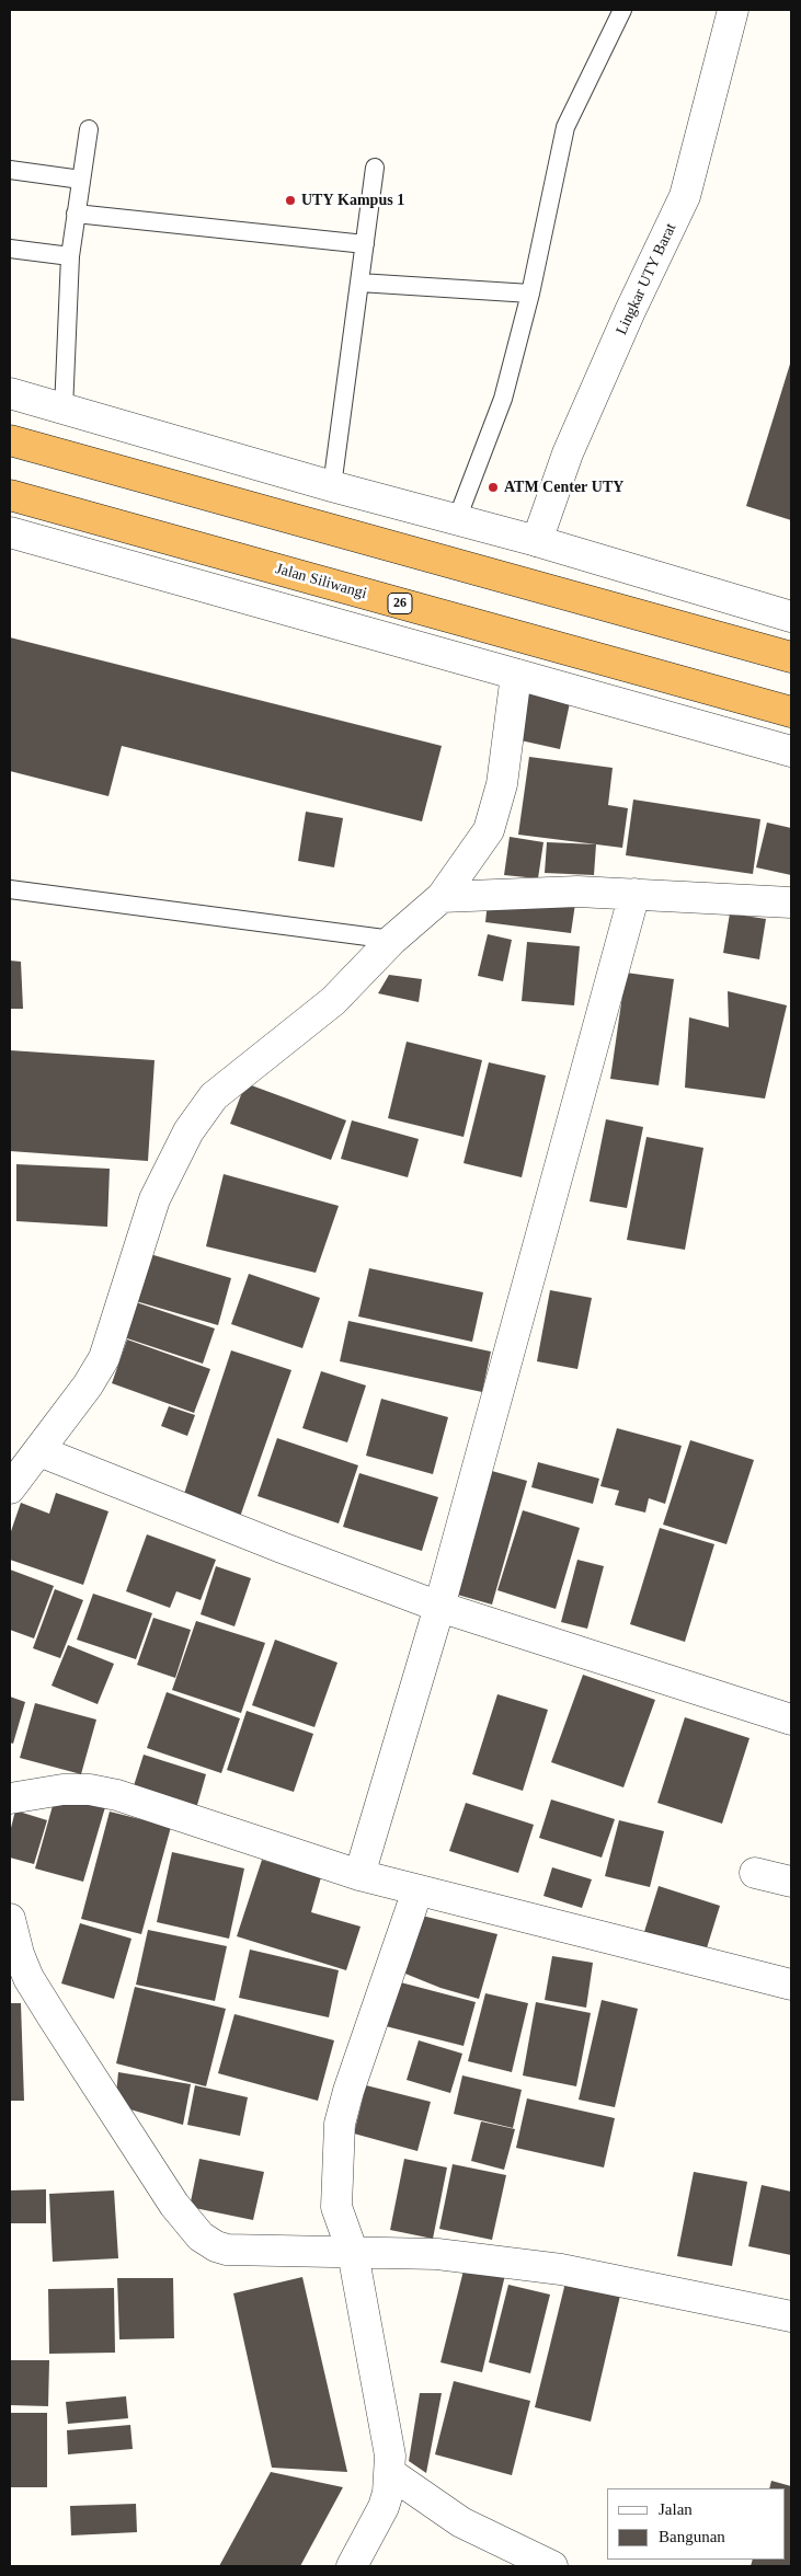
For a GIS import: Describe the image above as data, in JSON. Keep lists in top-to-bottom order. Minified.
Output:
{"streets":{"highway":["Jalan Siliwangi","26"],"street":["Lingkar UTY Barat"]},"places":["UTY Kampus 1","ATM Center UTY"],"legend":["Jalan","Bangunan"]}
